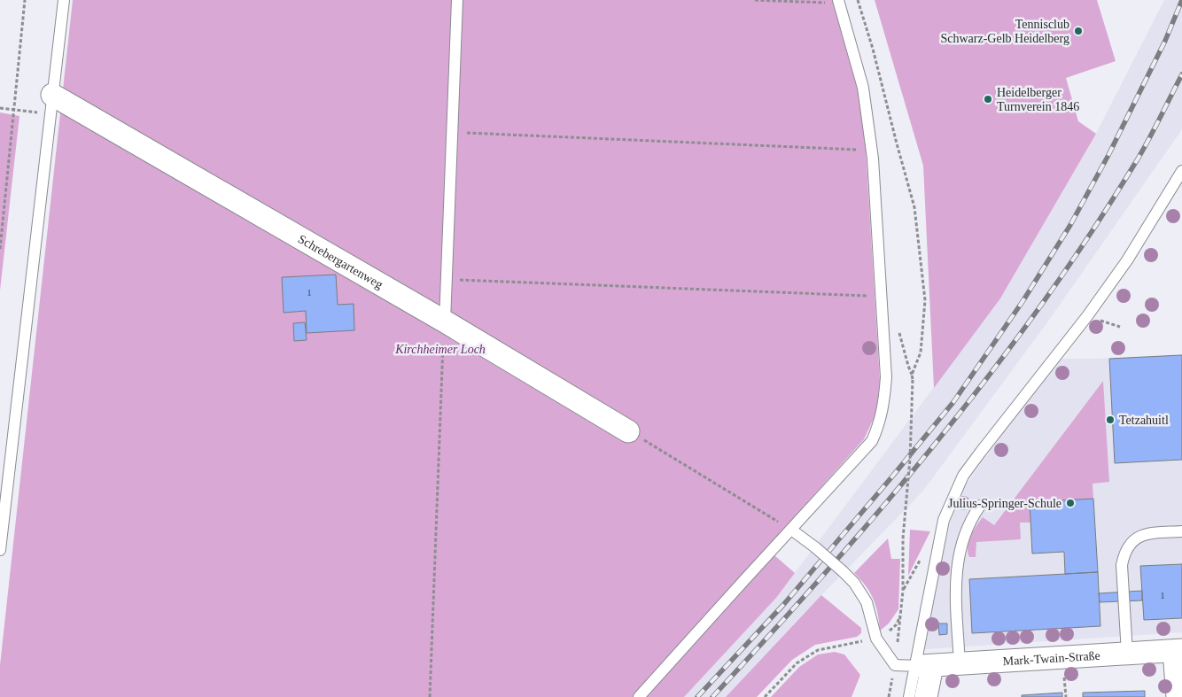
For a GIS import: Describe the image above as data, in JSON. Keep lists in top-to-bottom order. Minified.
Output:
{"streets":{"street":["Schrebergartenweg","Mark-Twain-Straße"]},"parks":["Kirchheimer Loch"],"places":["Tennisclub Schwarz-Gelb Heidelberg","Heidelberger Turnverein 1846","Tetzahuitl","Julius-Springer-Schule"],"house_numbers":["1","1"]}
